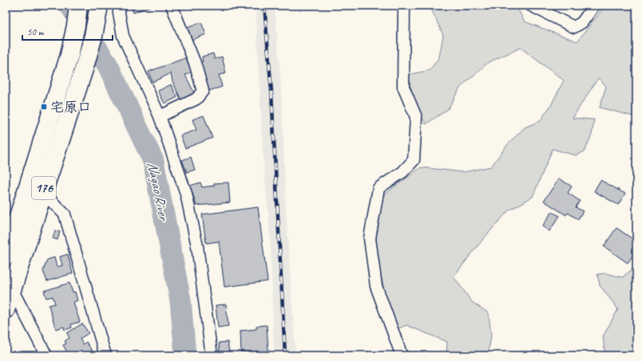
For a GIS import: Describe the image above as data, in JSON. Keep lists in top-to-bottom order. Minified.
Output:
{"streets":{"highway":["176"]},"water":["Nagao River"],"places":{"transit":["宅原口"]},"scale_bar":"50 m"}
